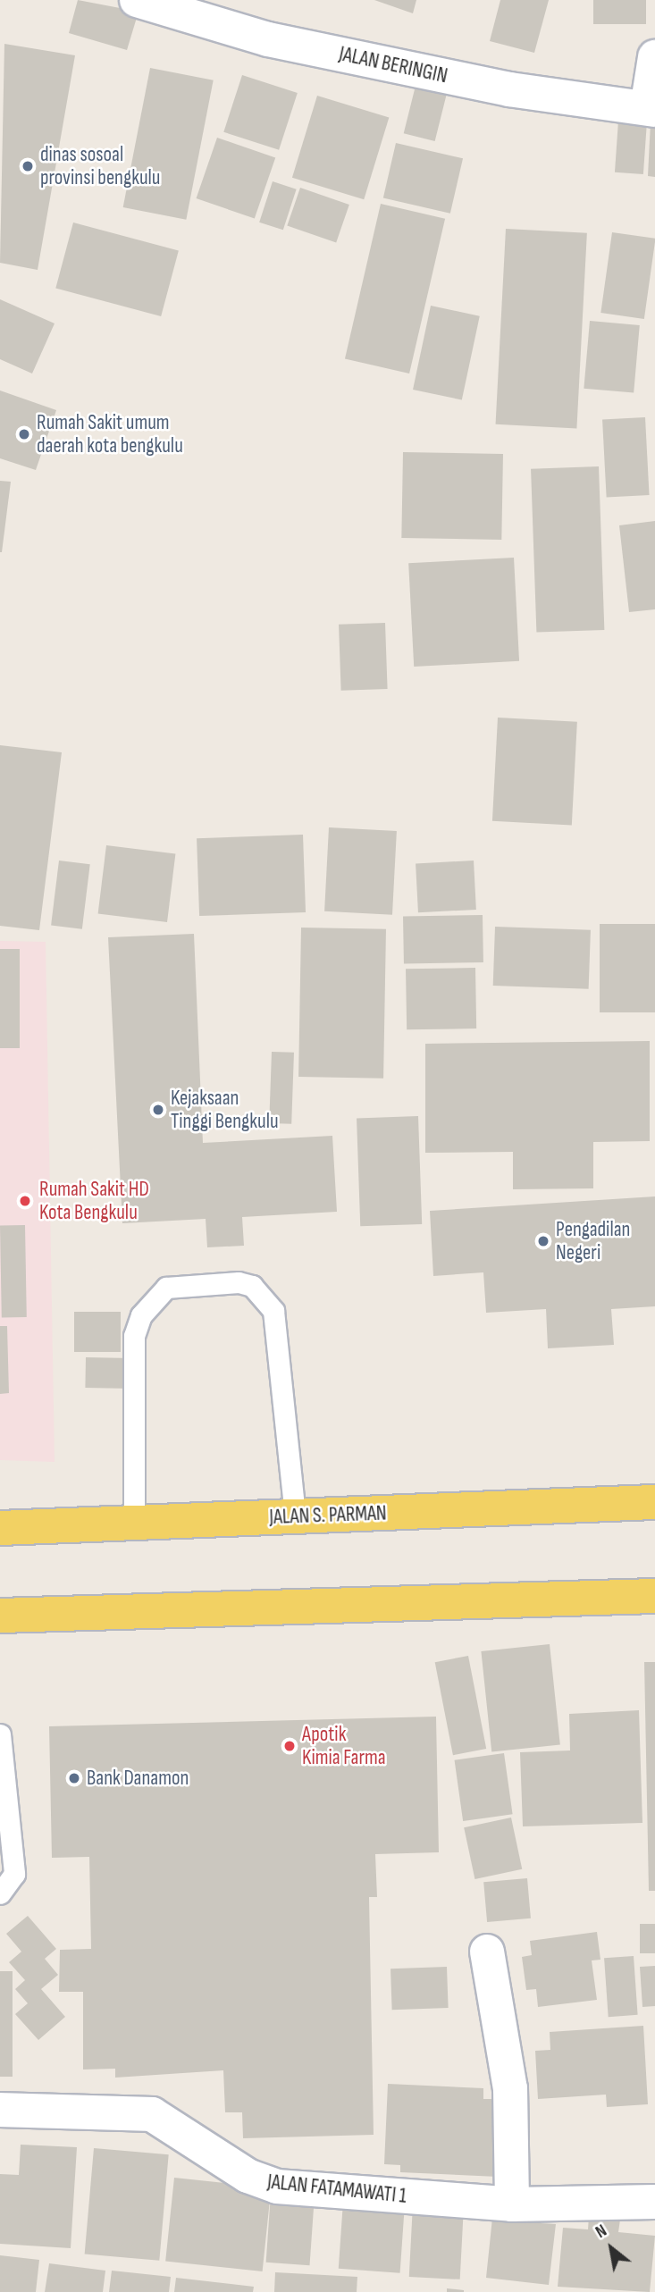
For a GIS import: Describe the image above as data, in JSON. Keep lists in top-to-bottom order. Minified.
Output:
{"streets":{"main road":["JALAN S. PARMAN"],"street":["JALAN BERINGIN","JALAN FATAMAWATI 1"]},"places":["dinas sosoal provinsi bengkulu","Rumah Sakit umum daerah kota bengkulu","Kejaksaan Tinggi Bengkulu","Rumah Sakit HD Kota Bengkulu","Pengadilan Negeri","Apotik Kimia Farma","Bank Danamon"],"north":"top left"}
